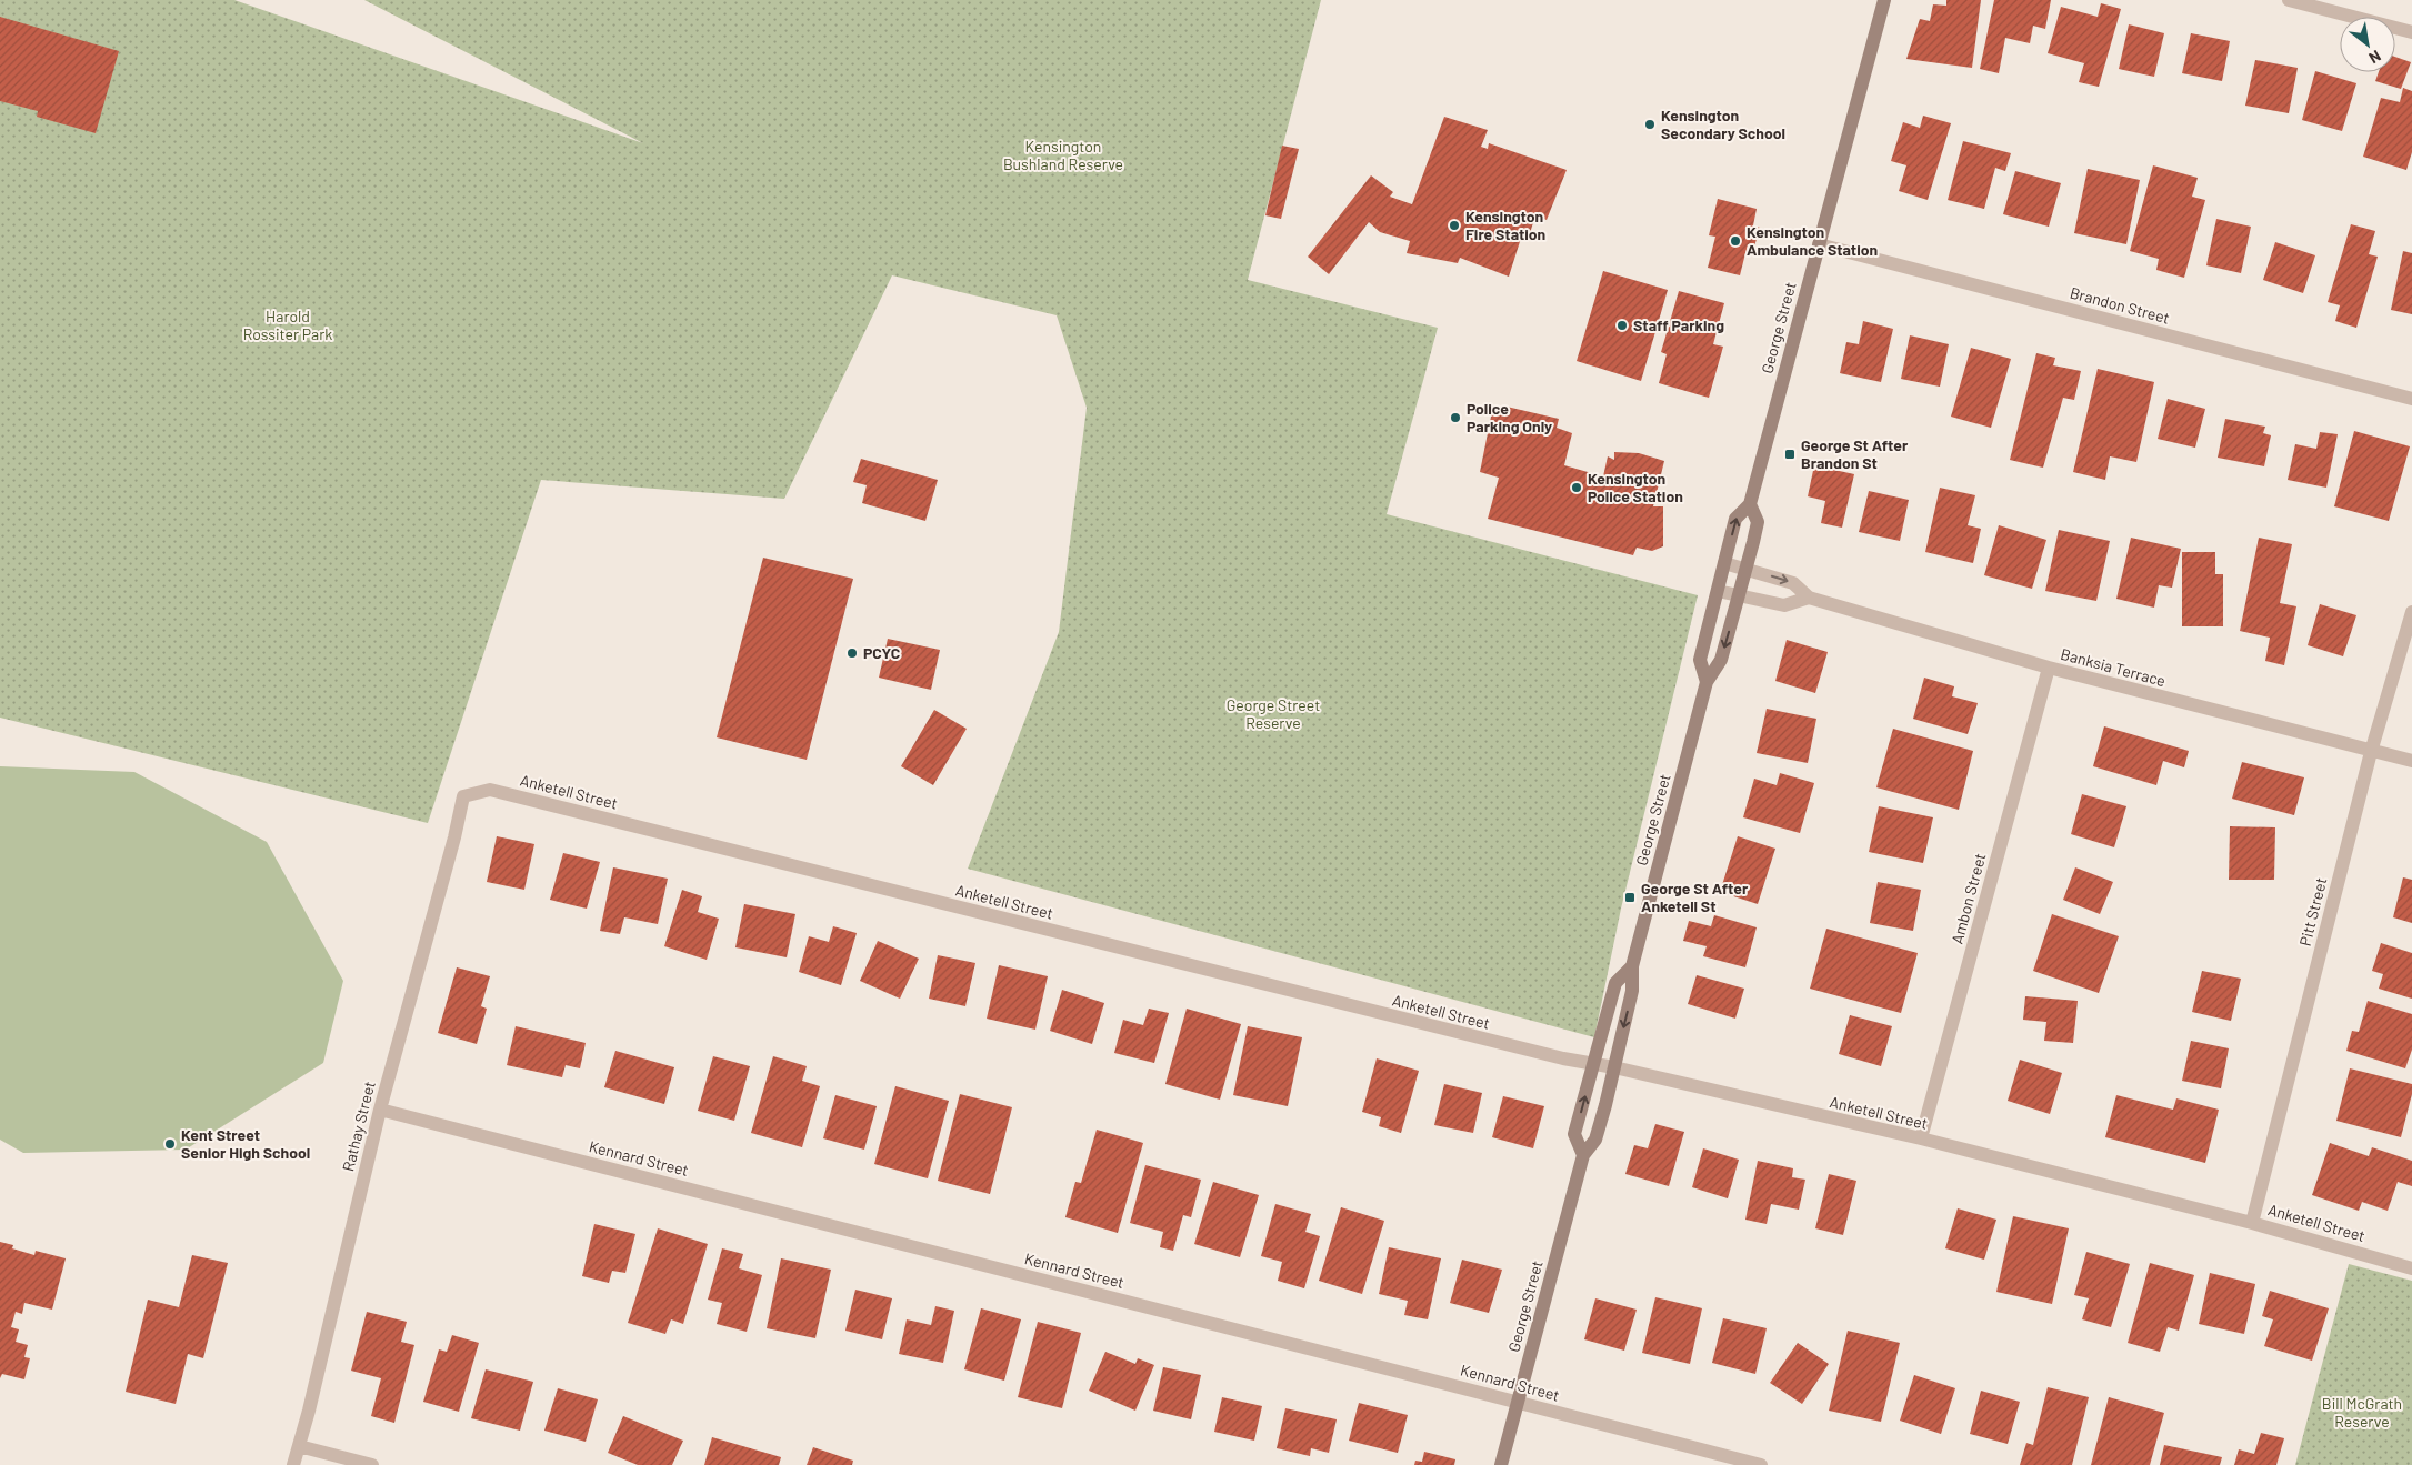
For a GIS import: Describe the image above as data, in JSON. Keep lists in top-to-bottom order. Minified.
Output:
{"streets":{"main road":["George Street"],"street":["Brandon Street","Banksia Terrace","Anketell Street","Ambon Street","Pitt Street","Rathay Street","Kennard Street"]},"crossings":[["Brandon Street","George Street"],["George Street","Banksia Terrace"],["George Street","Anketell Street"],["George Street","Kennard Street"],["Banksia Terrace","Ambon Street"],["Banksia Terrace","Pitt Street"],["Anketell Street","Ambon Street"],["Anketell Street","Pitt Street"],["Anketell Street","Rathay Street"],["Rathay Street","Kennard Street"]],"parks":["Kensington Bushland Reserve","Harold Rossiter Park","George Street Reserve","Bill McGrath Reserve"],"places":{"other":["Kensington Secondary School","Kensington Fire Station","Kensington Ambulance Station","Staff Parking","Police Parking Only","Kensington Police Station","PCYC","Kent Street Senior High School"],"transit":["George St After Brandon St","George St After Anketell St"]},"north":"bottom right"}
